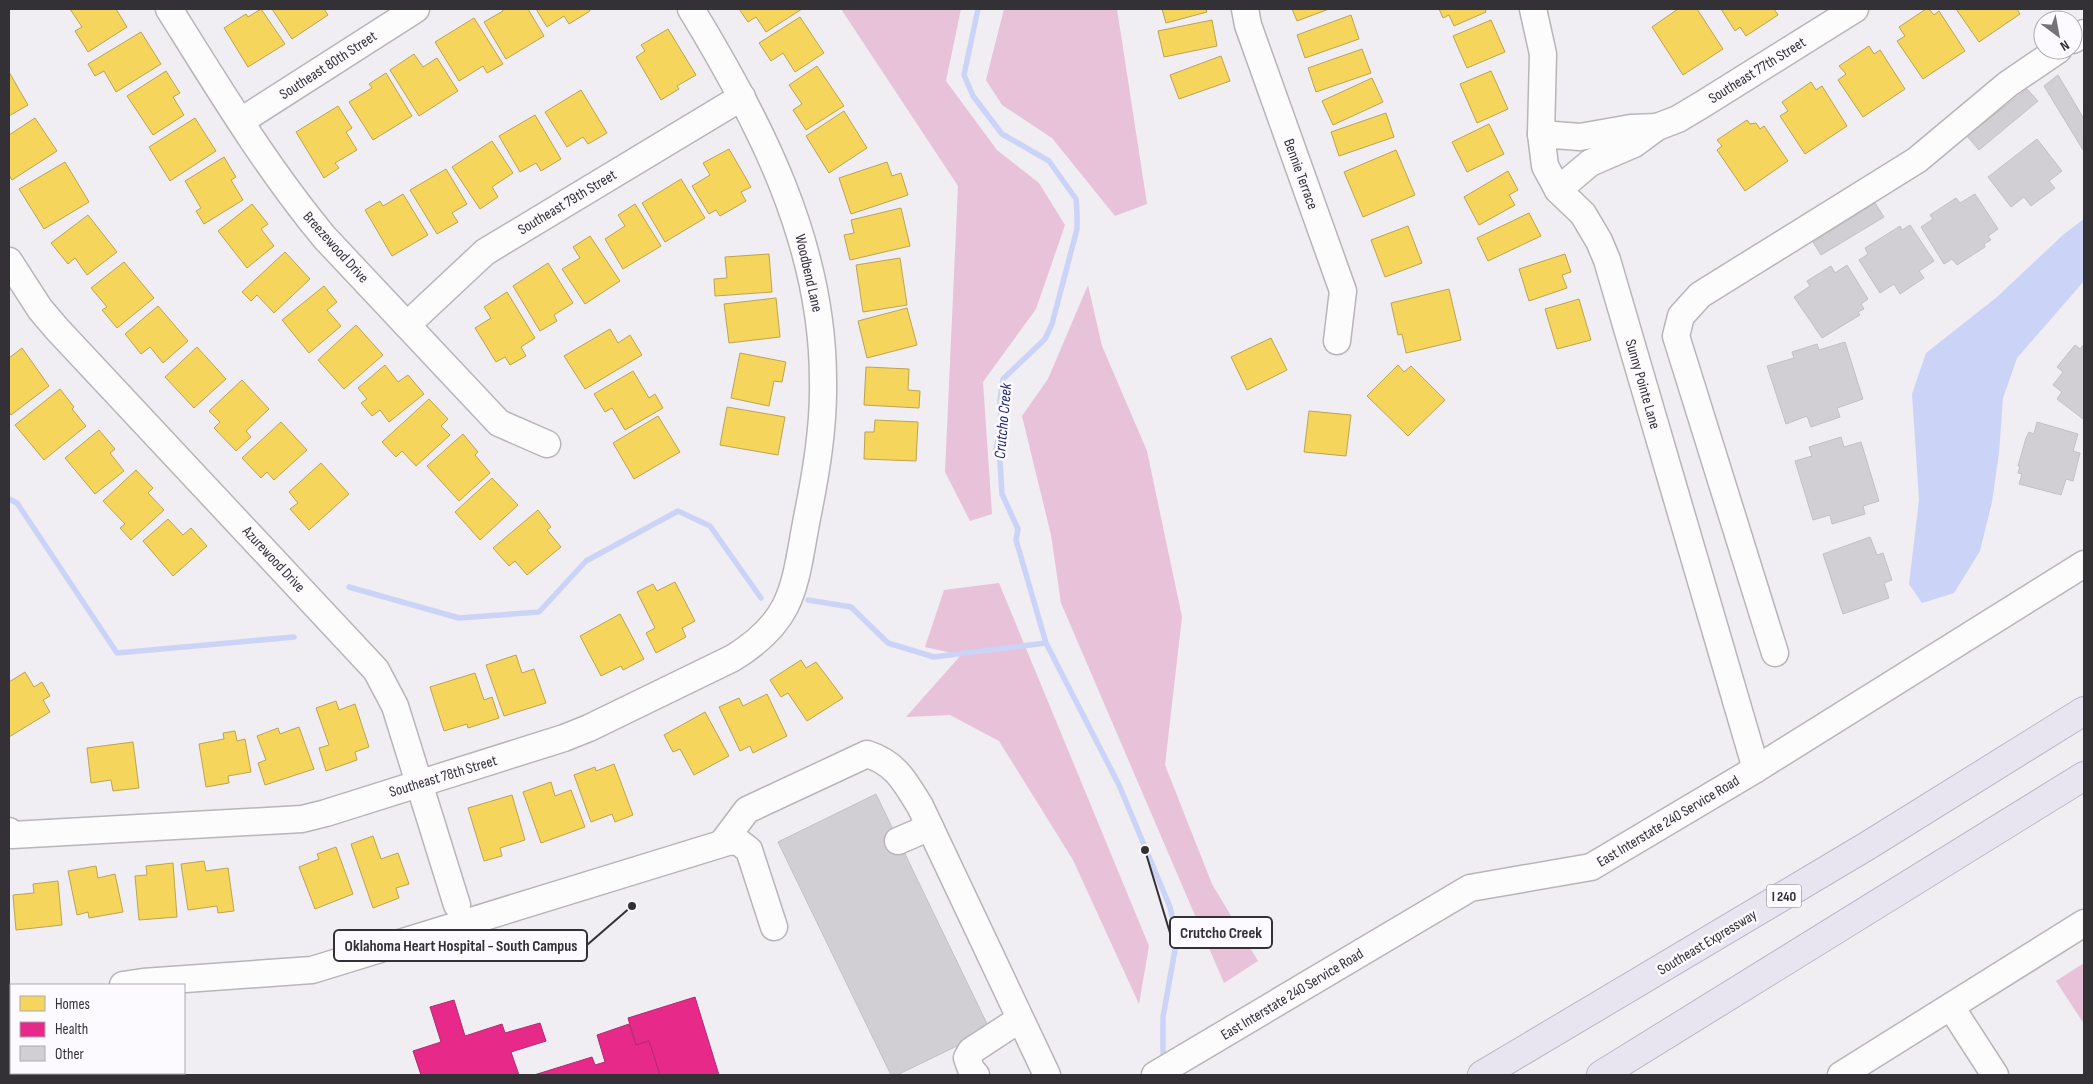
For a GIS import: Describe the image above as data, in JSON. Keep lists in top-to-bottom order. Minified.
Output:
{"streets":{"highway":["I 240","Southeast Expressway"],"street":["Southeast 80th Street","Southeast 77th Street","Bennie Terrace","Southeast 79th Street","Breezewood Drive","Woodbend Lane","Sunny Pointe Lane","Azurewood Drive","Southeast 78th Street","East Interstate 240 Service Road"]},"crossings":[["Southeast 80th Street","Breezewood Drive"],["Southeast 77th Street","Sunny Pointe Lane"],["Southeast 79th Street","Breezewood Drive"],["Southeast 79th Street","Woodbend Lane"],["Woodbend Lane","Southeast 78th Street"],["Sunny Pointe Lane","East Interstate 240 Service Road"],["Azurewood Drive","Southeast 78th Street"]],"water":["Crutcho Creek"],"places":["Crutcho Creek","Oklahoma Heart Hospital - South Campus"],"legend":["Homes","Health","Other"],"north":"bottom right"}
